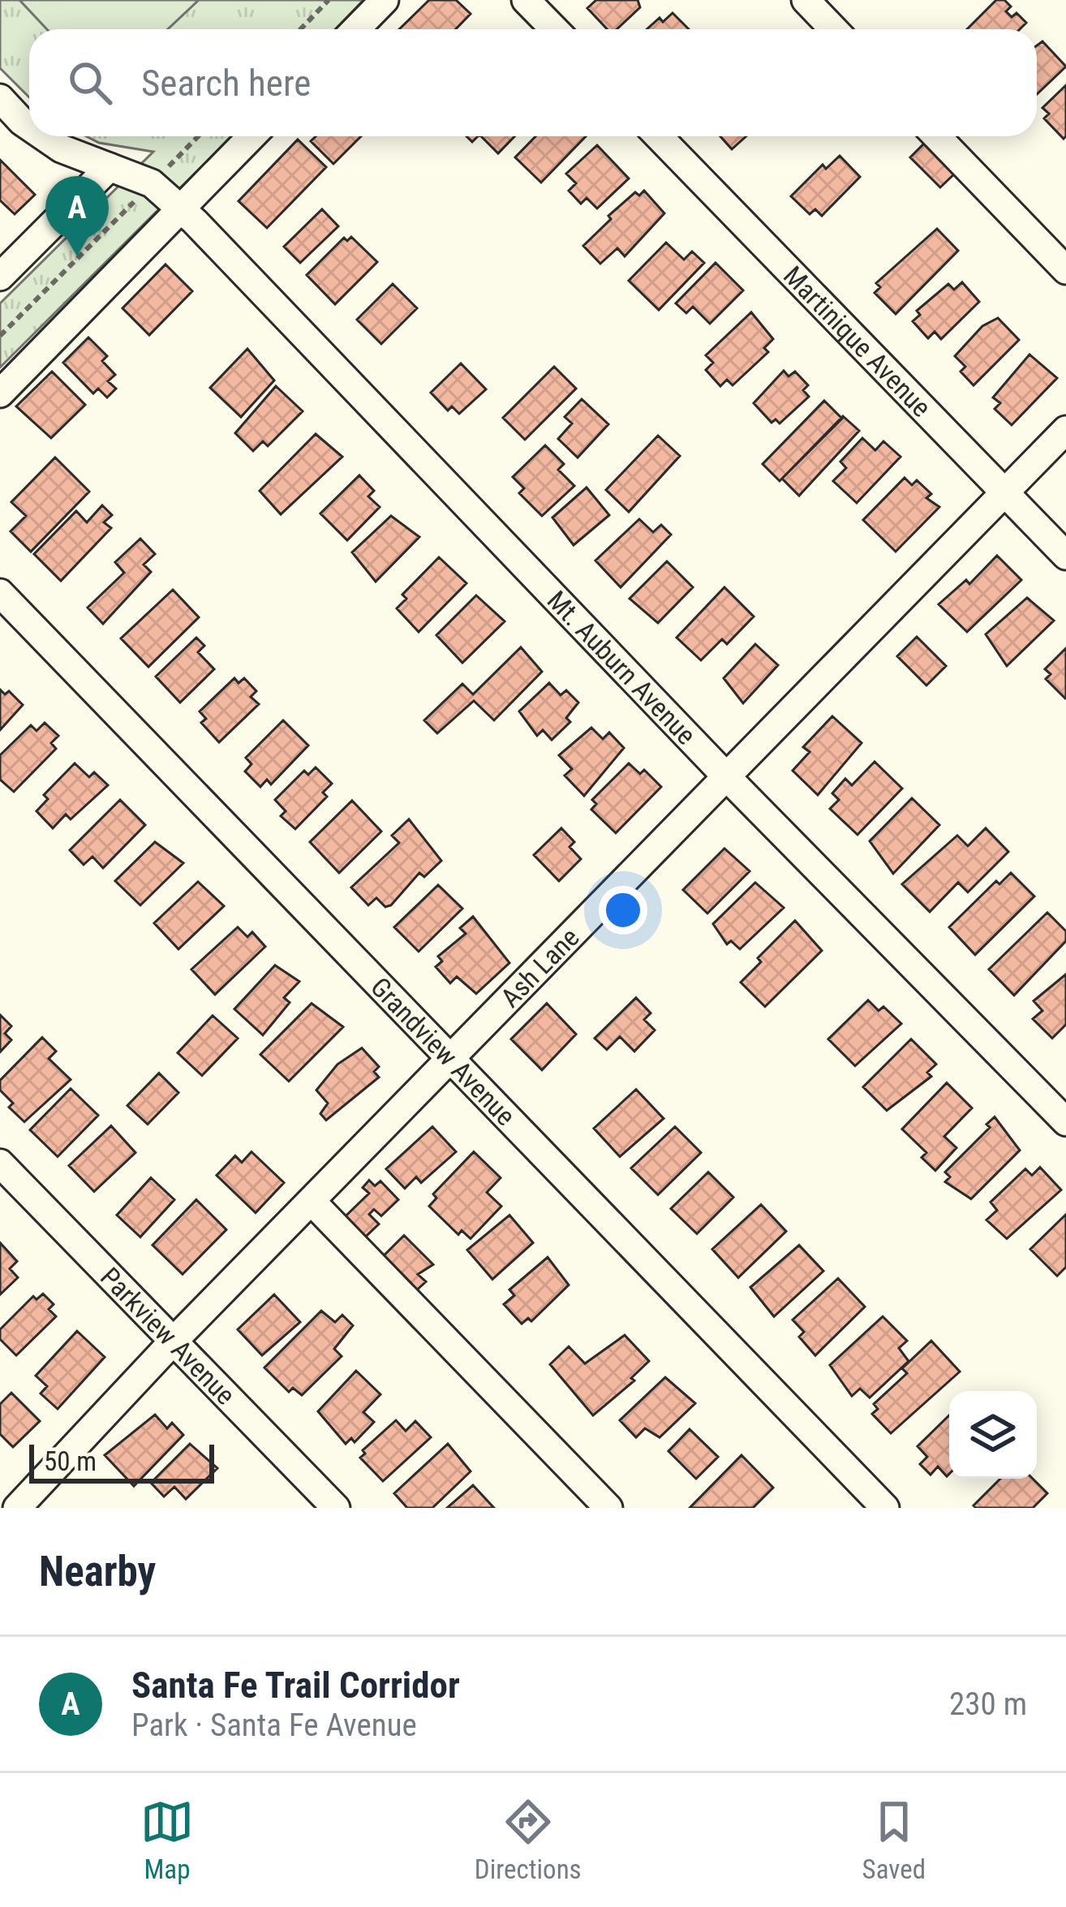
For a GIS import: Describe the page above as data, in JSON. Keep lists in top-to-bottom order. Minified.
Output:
{"streets":{"street":["Martinique Avenue","Mt. Auburn Avenue","Ash Lane","Grandview Avenue","Parkview Avenue"]},"crossings":[["Martinique Avenue","Ash Lane"],["Mt. Auburn Avenue","Ash Lane"],["Ash Lane","Grandview Avenue"],["Ash Lane","Parkview Avenue"]],"scale_bar":"50 m","page":{"search":"Search here","pins":"A","scale":"50 m","heading":"Nearby","list":[{"mark":"A","name":"Santa Fe Trail Corridor","note":"Park · Santa Fe Avenue","value":"230 m"}],"nav":["Map","Directions","Saved"]}}
